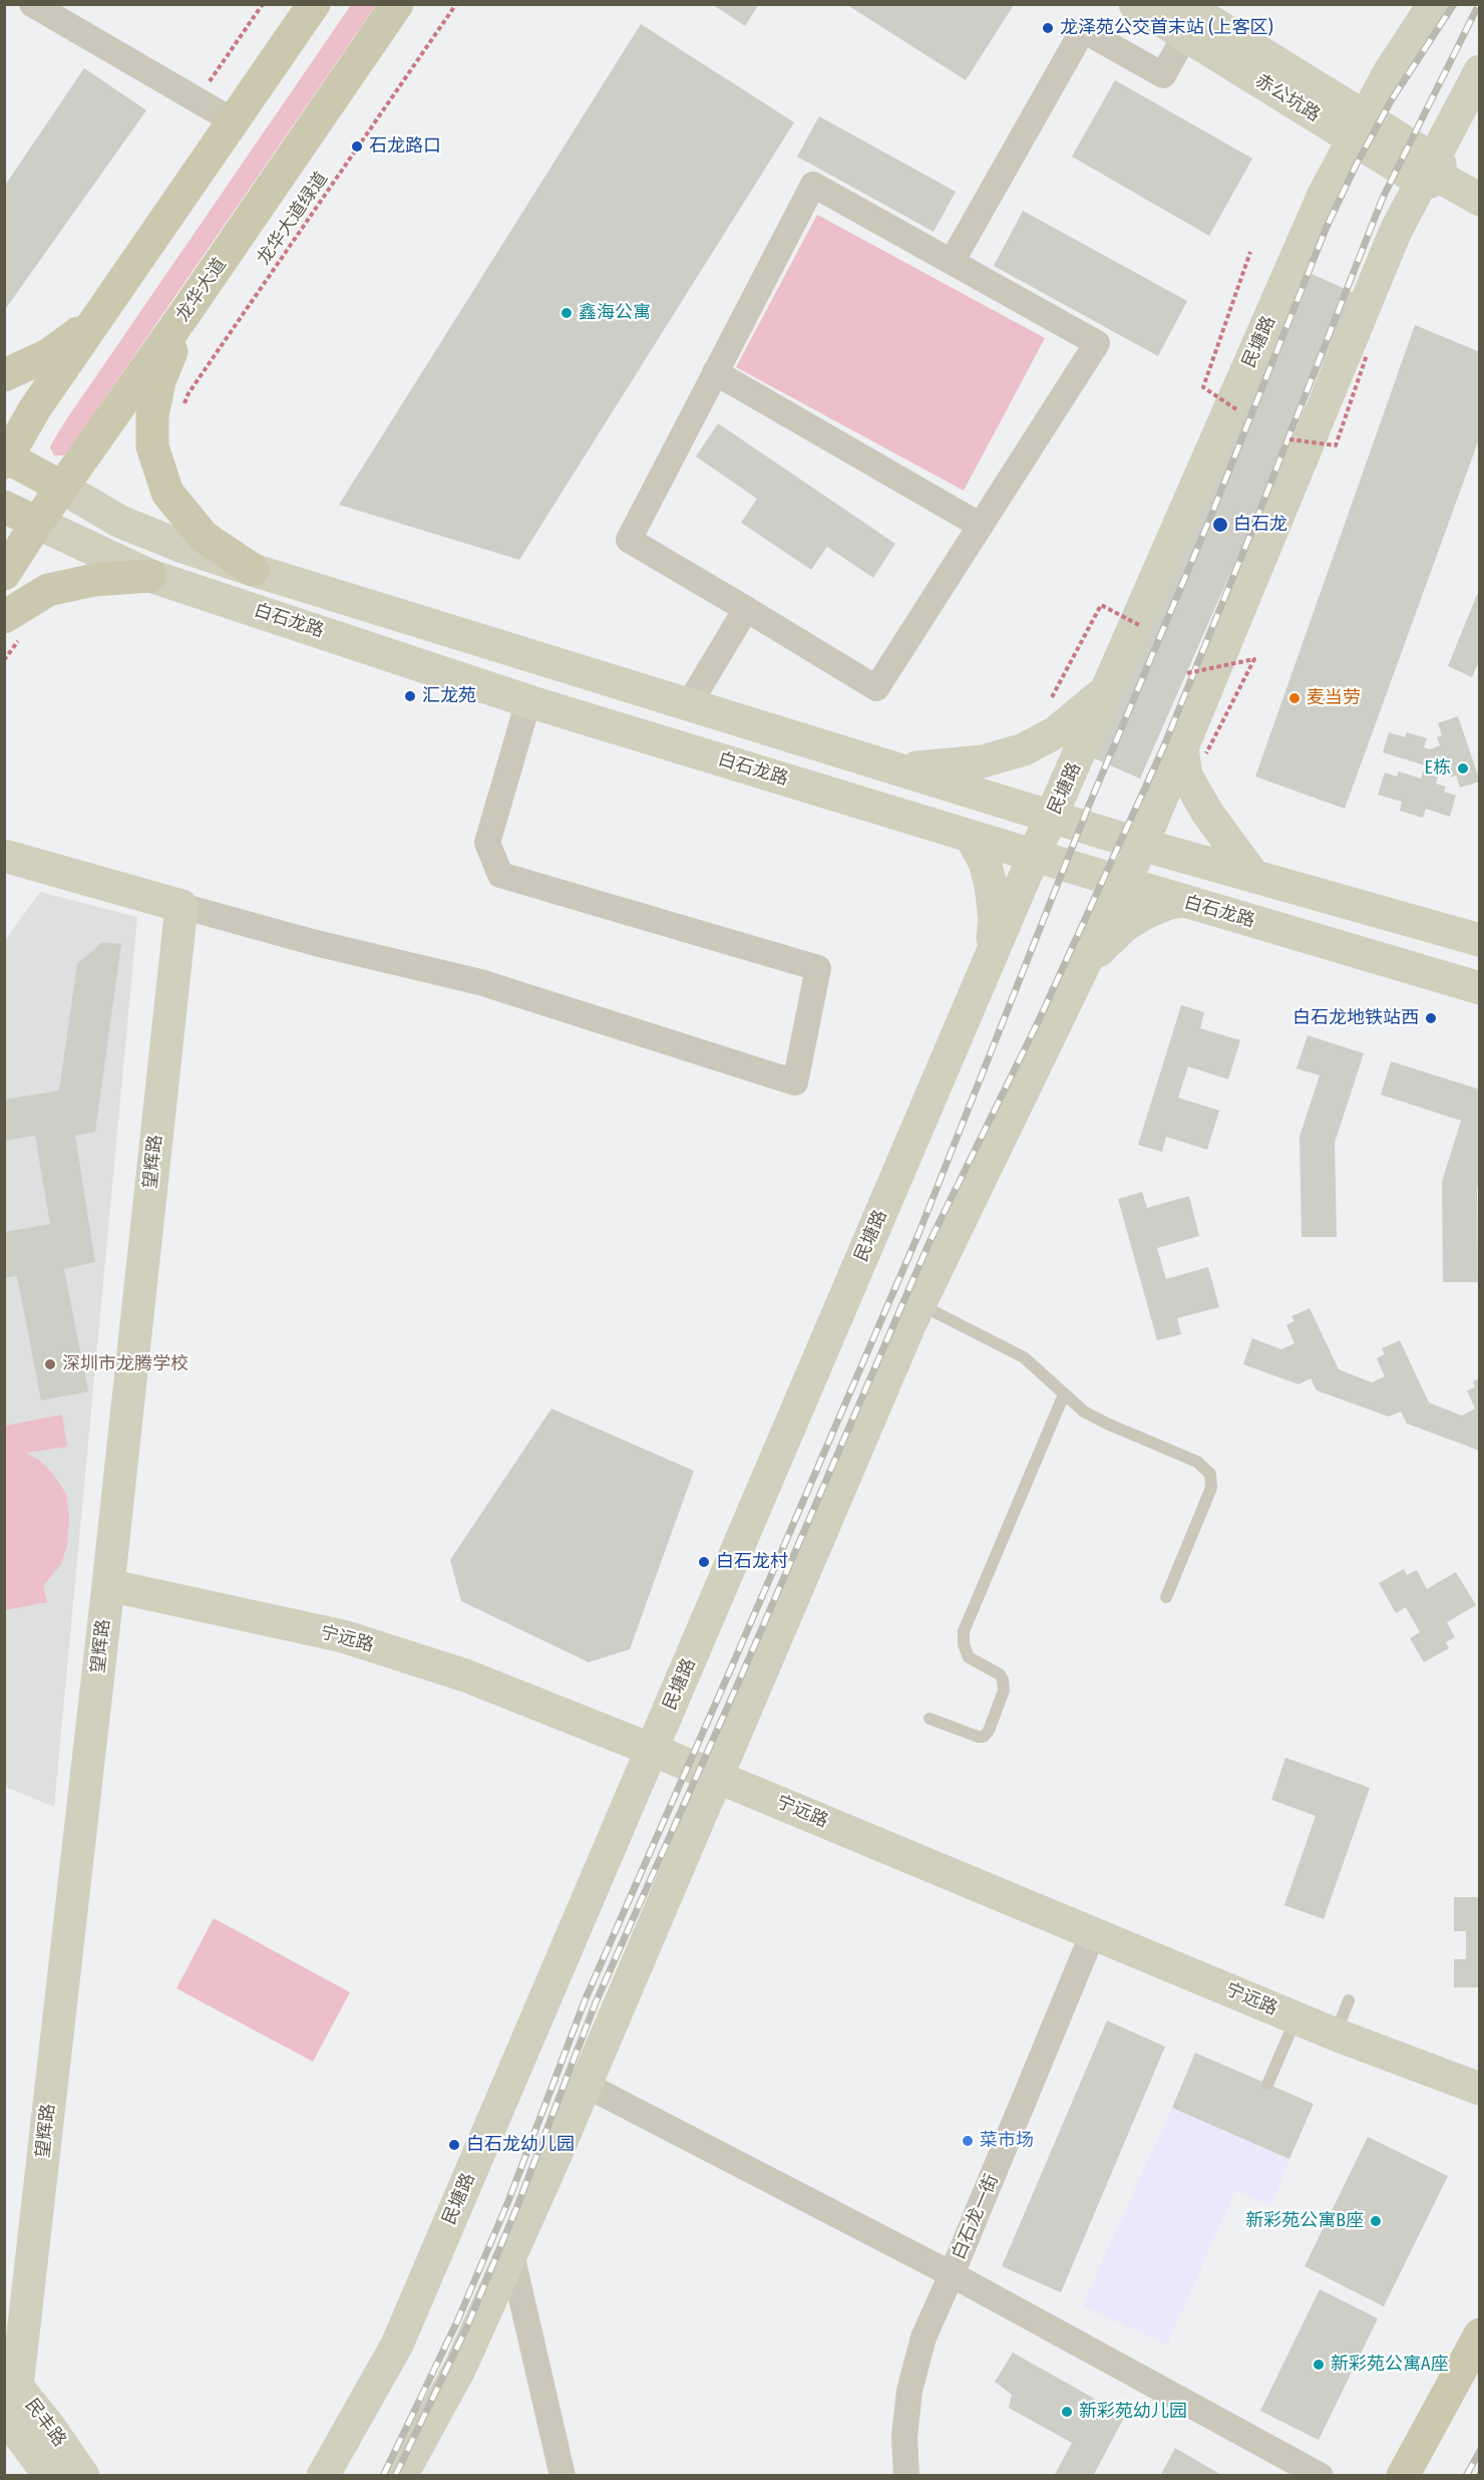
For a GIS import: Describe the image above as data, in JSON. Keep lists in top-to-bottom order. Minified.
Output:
{"streets":{"main road":["赤公坑路","龙华大道","民塘路","白石龙路","望辉路","宁远路","民丰路"],"street":["白石龙一街"],"path":["龙华大道绿道"]},"crossings":[["赤公坑路","民塘路"],["龙华大道","白石龙路"],["民塘路","白石龙路"],["民塘路","宁远路"],["望辉路","宁远路"],["望辉路","民丰路"],["宁远路","白石龙一街"]],"places":["龙泽苑公交首末站 (上客区)","石龙路口","鑫海公寓","白石龙","汇龙苑","麦当劳","E栋","白石龙地铁站西","深圳市龙腾学校","白石龙村","菜市场","白石龙幼儿园","新彩苑公寓B座","新彩苑公寓A座","新彩苑幼儿园"]}
